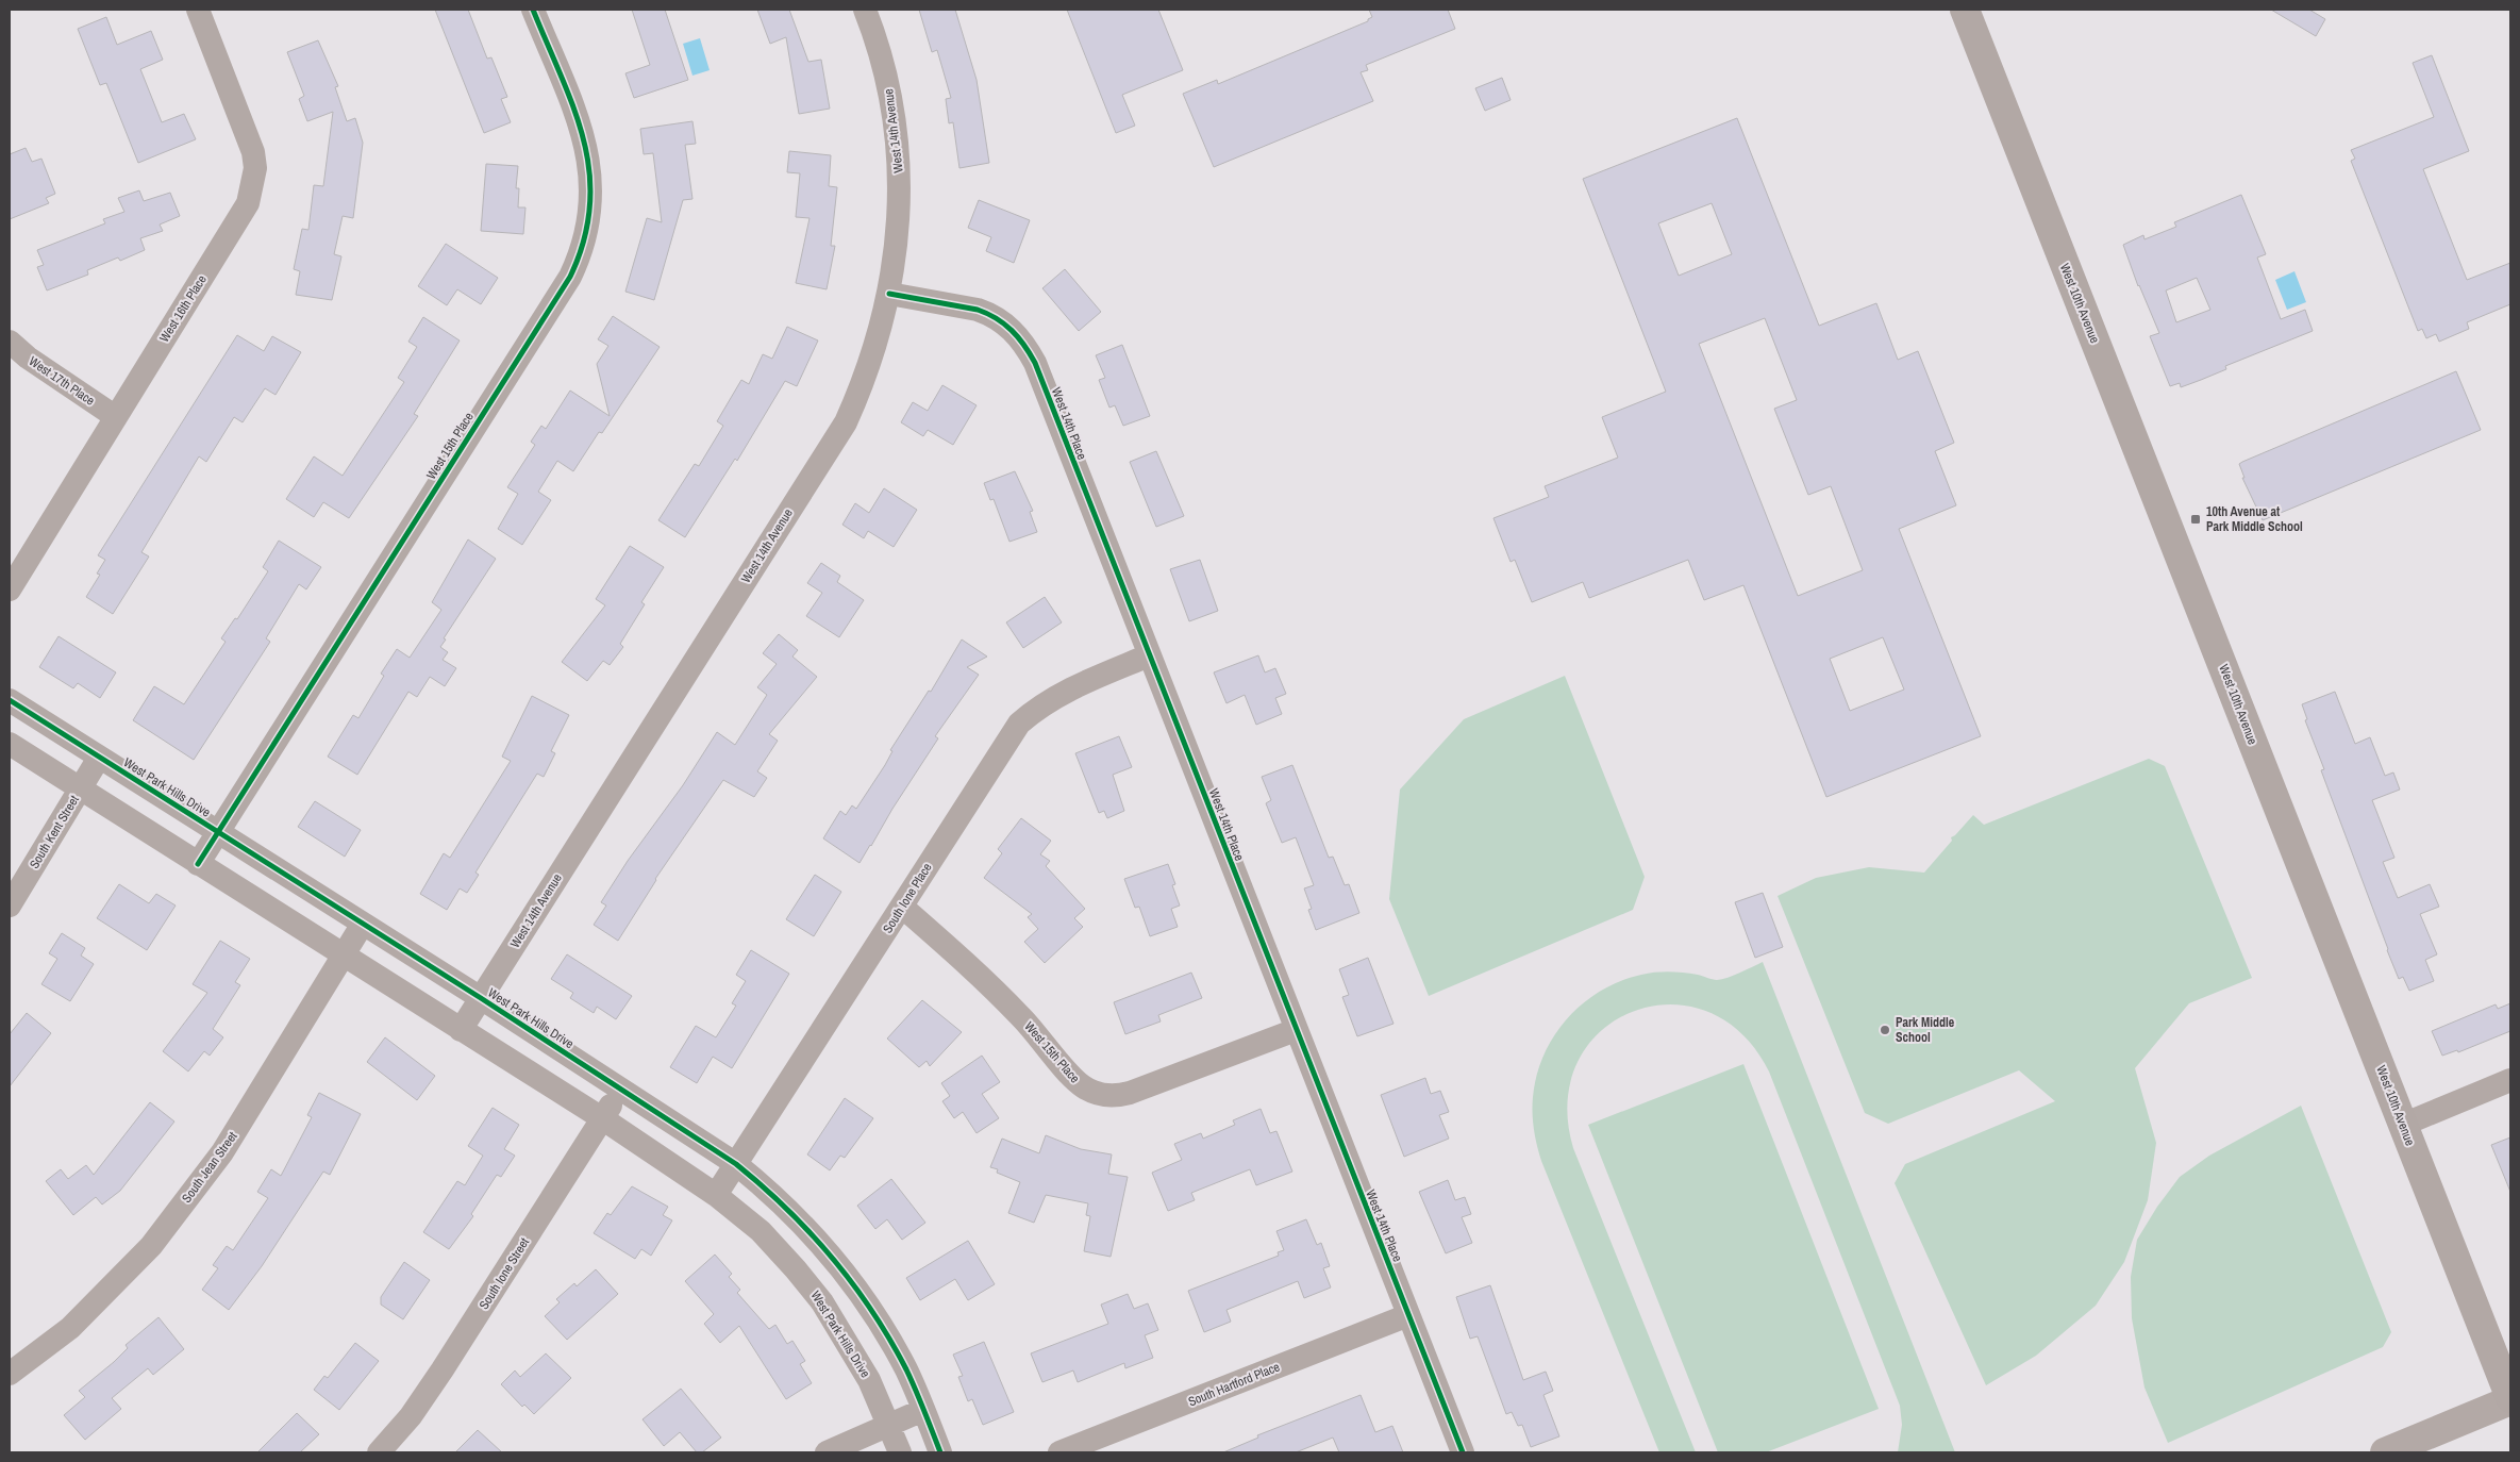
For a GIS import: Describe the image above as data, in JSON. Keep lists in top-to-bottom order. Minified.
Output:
{"streets":{"main road":["West 10th Avenue"],"street":["West 14th Avenue","West 16th Place","West 17th Place","West 14th Place","West 15th Place","West Park Hills Drive","South Kent Street","South Ione Place","South Jean Street","South Ione Street","South Hartford Place"]},"crossings":[["West 14th Avenue","West 14th Place"],["West 14th Avenue","West Park Hills Drive"],["West 16th Place","West 17th Place"],["West 14th Place","West 15th Place"],["West 14th Place","South Ione Place"],["West 14th Place","South Hartford Place"],["West 15th Place","West Park Hills Drive"],["West 15th Place","South Ione Place"],["West Park Hills Drive","South Kent Street"],["West Park Hills Drive","South Ione Place"],["West Park Hills Drive","South Jean Street"],["West Park Hills Drive","South Ione Street"]],"places":{"transit":["10th Avenue at Park Middle School"],"other":["Park Middle School"]}}
